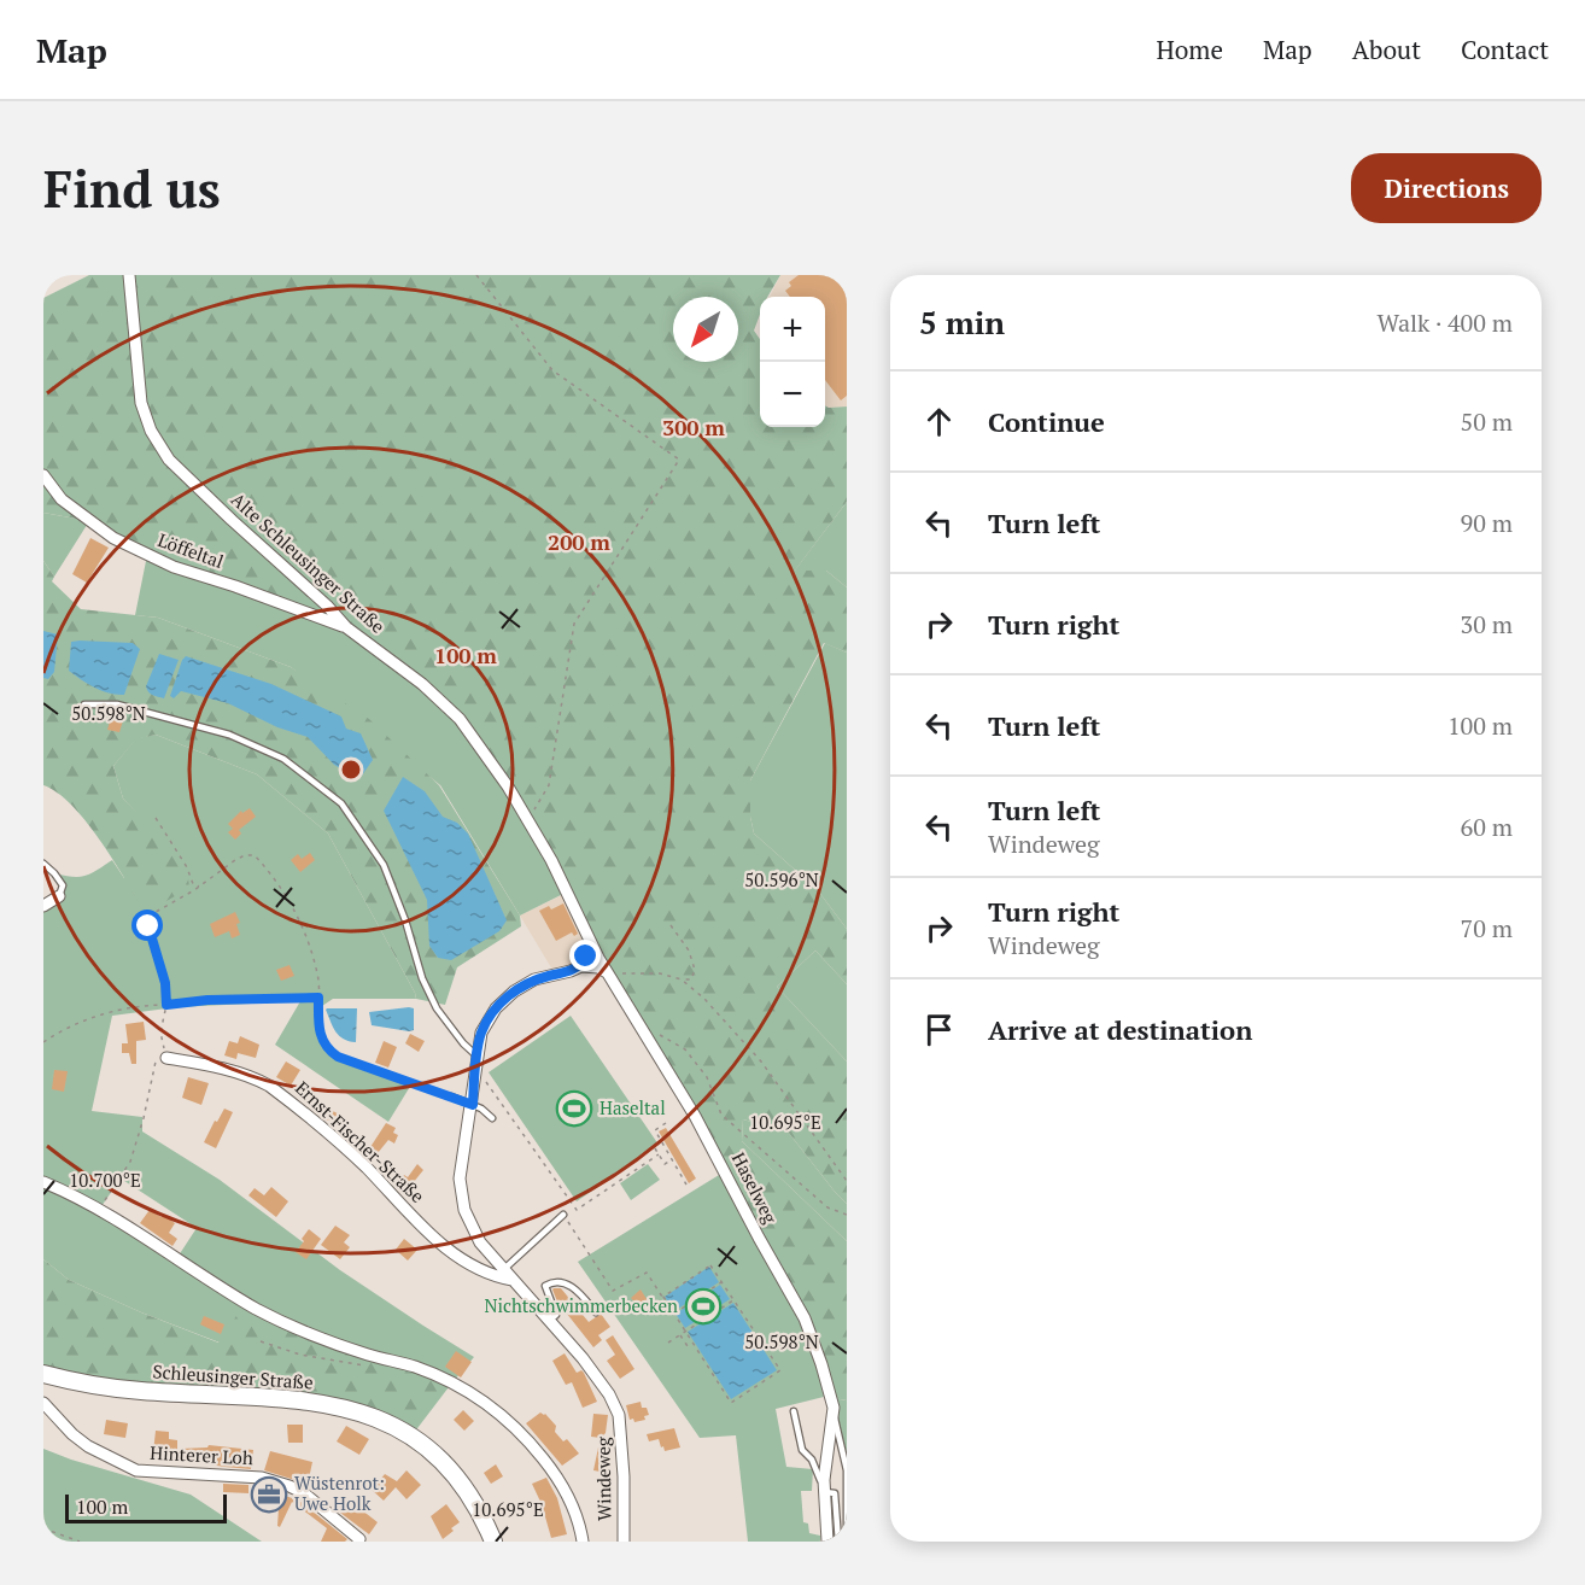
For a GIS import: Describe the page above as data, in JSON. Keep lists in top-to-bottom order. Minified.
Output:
{"streets":{"main road":["Schleusinger Straße"],"street":["Löffeltal","Alte Schleusinger Straße","Ernst-Fischer-Straße","Haselweg","Hinterer Loh","Windeweg"]},"crossings":[["Löffeltal","Alte Schleusinger Straße"],["Alte Schleusinger Straße","Haselweg"],["Ernst-Fischer-Straße","Windeweg"]],"places":{"sports":["Haseltal","Nichtschwimmerbecken"],"office":["Wüstenrot: Uwe Holk"]},"scale_bar":"100 m","north":"bottom left","page":{"header":"Map","nav":["Home","Map","About","Contact"],"buttons":"Directions","title":"Find us","heading":["5 min","Walk · 400 m"],"map_buttons":["+","−"],"list":[["Continue","50 m"],["Turn left","90 m"],["Turn right","30 m"],["Turn left","100 m"],["Turn left","Windeweg","60 m"],["Turn right","Windeweg","70 m"],"Arrive at destination"],"scale":"100 m"},"coordinates":["50.598°N","50.596°N","10.695°E","10.700°E"],"rings":["300 m","200 m","100 m"]}
